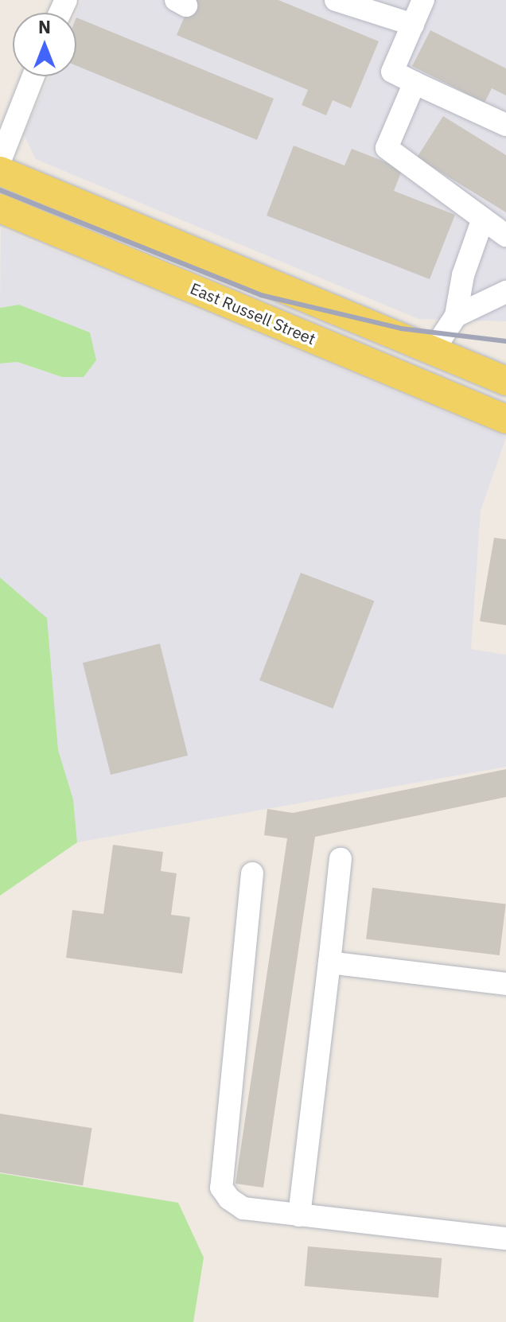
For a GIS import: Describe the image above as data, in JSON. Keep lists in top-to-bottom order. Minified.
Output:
{"streets":{"main road":["East Russell Street"]},"north":"top"}
